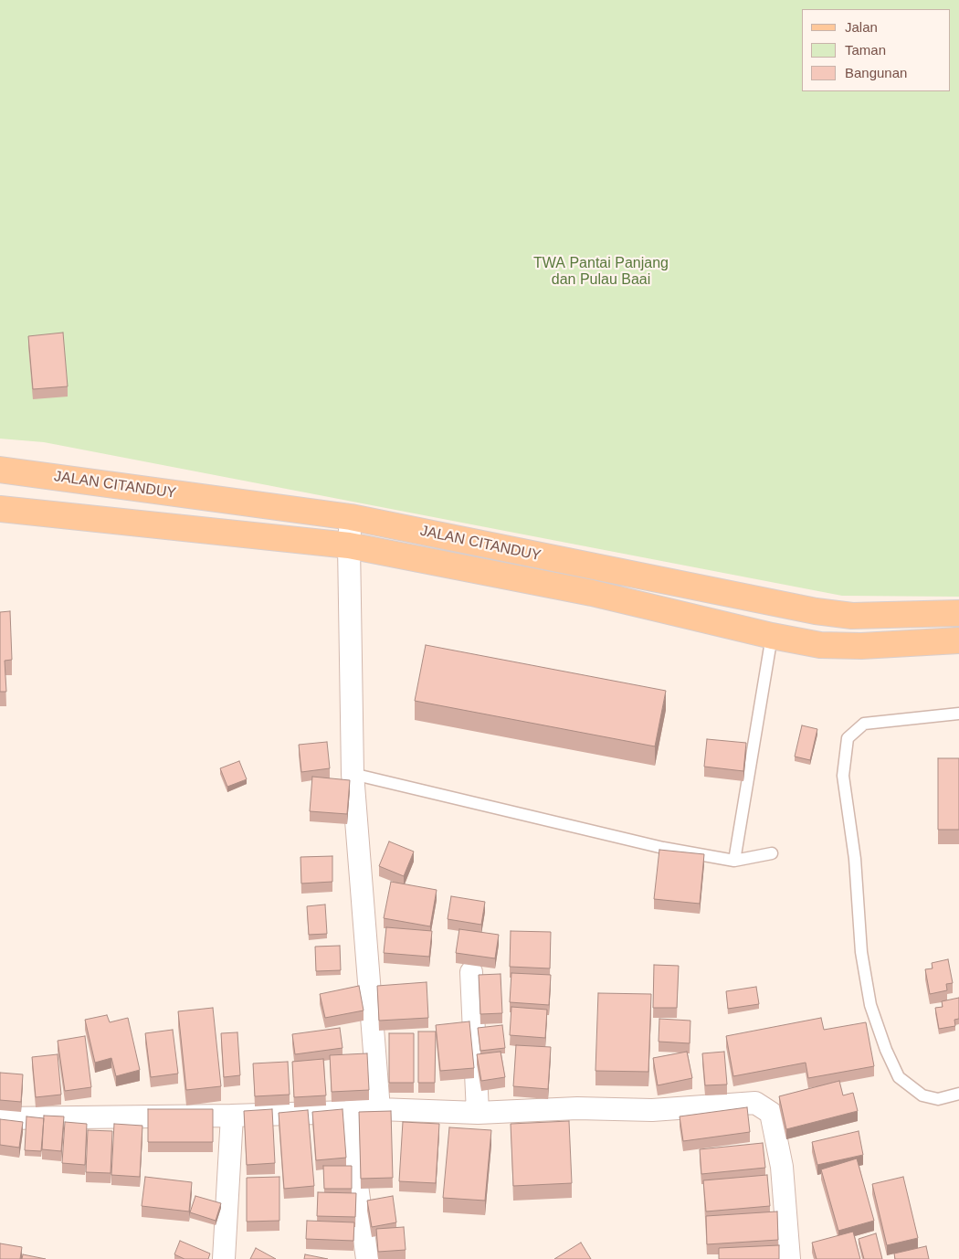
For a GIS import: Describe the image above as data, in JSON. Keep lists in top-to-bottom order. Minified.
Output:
{"streets":{"main road":["JALAN CITANDUY"]},"parks":["TWA Pantai Panjang dan Pulau Baai"],"legend":["Jalan","Taman","Bangunan"]}
